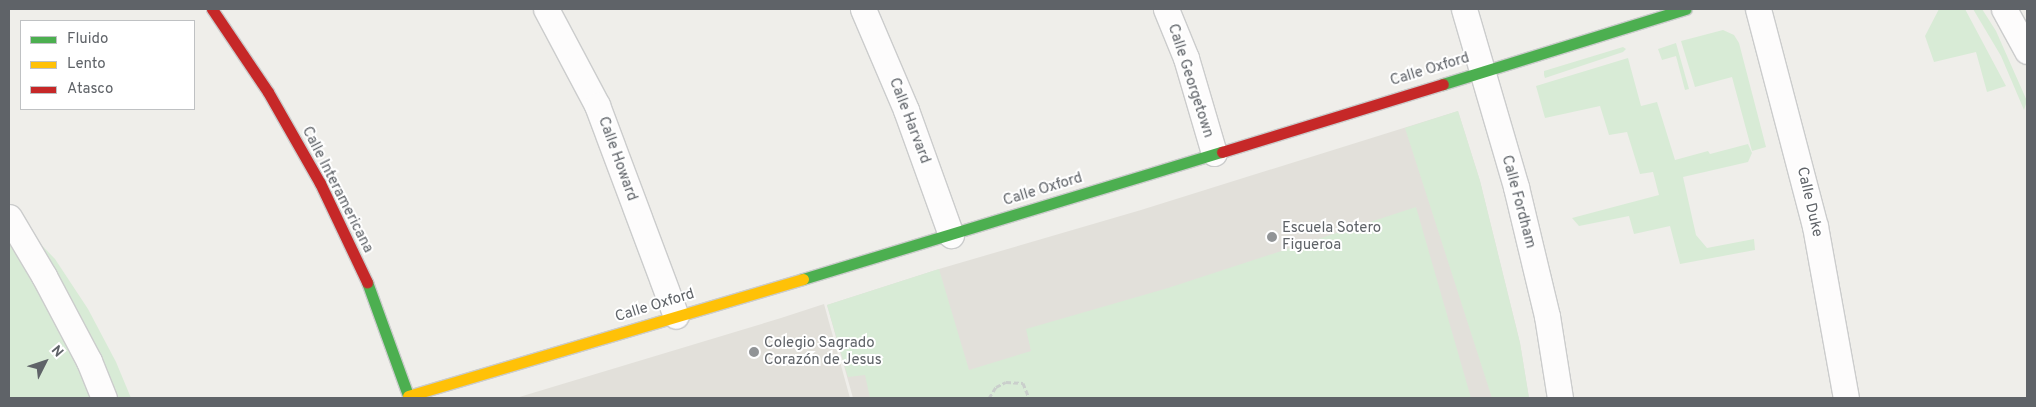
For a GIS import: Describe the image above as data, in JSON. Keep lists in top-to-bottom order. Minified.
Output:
{"streets":{"street":["Calle Oxford","Calle Georgetown","Calle Harvard","Calle Howard","Calle Interamericana","Calle Fordham","Calle Duke"]},"crossings":[["Calle Oxford","Calle Georgetown"],["Calle Oxford","Calle Harvard"],["Calle Oxford","Calle Howard"],["Calle Oxford","Calle Interamericana"],["Calle Oxford","Calle Fordham"]],"places":["Escuela Sotero Figueroa","Colegio Sagrado Corazón de Jesus"],"legend":["Fluido","Lento","Atasco"],"north":"top right"}
